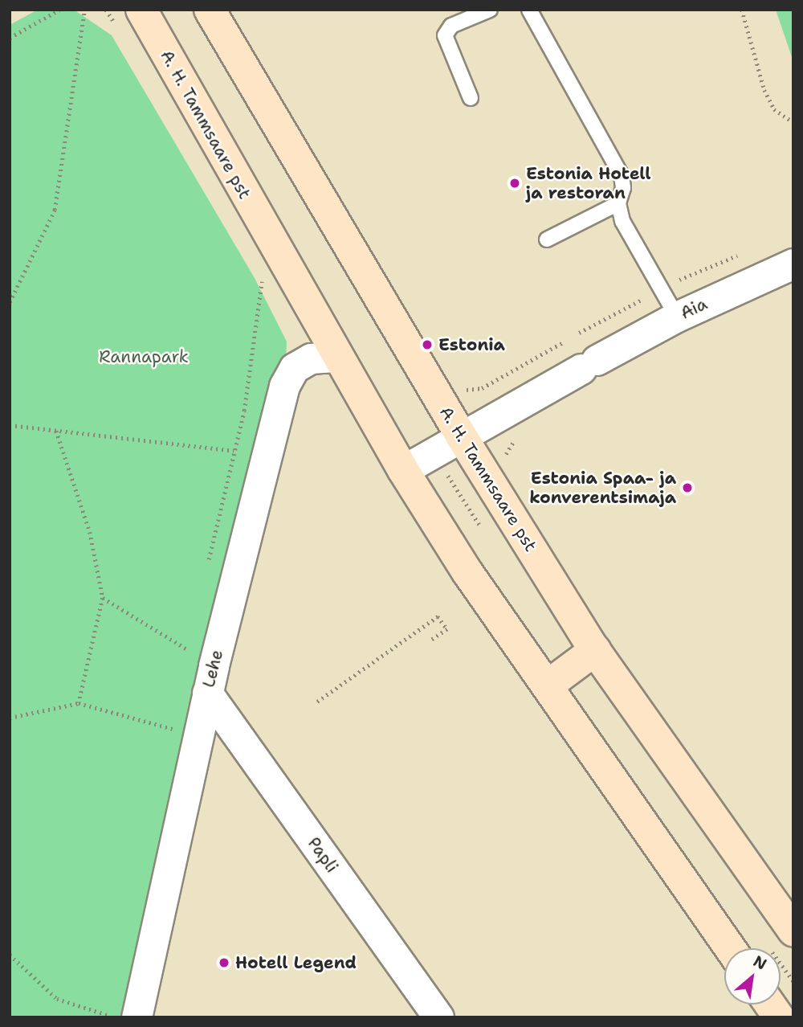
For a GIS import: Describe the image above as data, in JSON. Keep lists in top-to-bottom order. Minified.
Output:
{"streets":{"street":["A. H. Tammsaare pst","Aia","Lehe","Papli"]},"crossings":[["A. H. Tammsaare pst","Aia"],["A. H. Tammsaare pst","Lehe"],["Lehe","Papli"]],"parks":["Rannapark"],"places":["Estonia Hotell ja restoran","Estonia","Estonia Spaa- ja konverentsimaja","Hotell Legend"],"north":"top right"}
